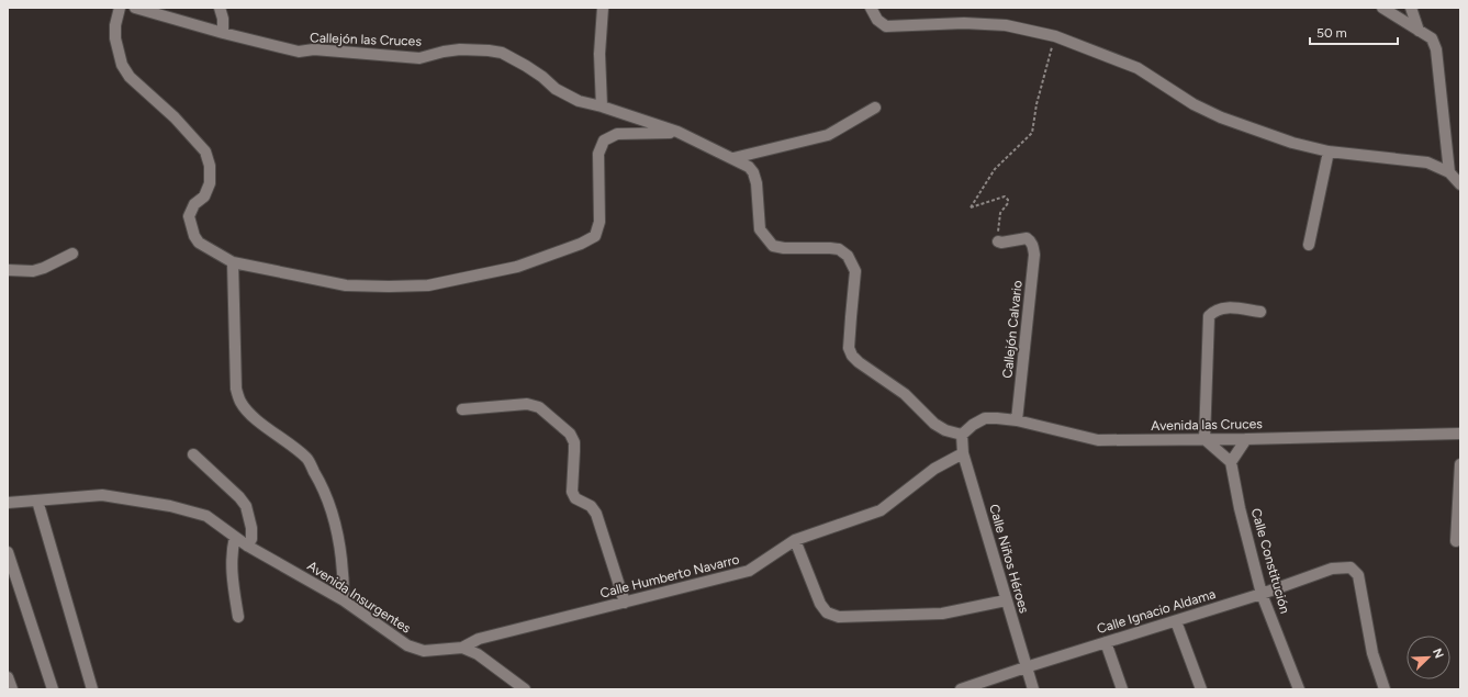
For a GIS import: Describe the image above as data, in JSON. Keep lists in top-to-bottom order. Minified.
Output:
{"streets":{"street":["Callejón las Cruces","Callejón Calvario","Avenida las Cruces","Calle Niños Héroes","Calle Constitución","Calle Humberto Navarro","Avenida Insurgentes","Calle Ignacio Aldama"]},"crossings":[["Callejón las Cruces","Avenida las Cruces"],["Callejón las Cruces","Calle Niños Héroes"],["Callejón Calvario","Avenida las Cruces"],["Avenida las Cruces","Calle Niños Héroes"],["Calle Niños Héroes","Calle Humberto Navarro"],["Calle Niños Héroes","Calle Ignacio Aldama"],["Calle Constitución","Calle Ignacio Aldama"],["Calle Humberto Navarro","Avenida Insurgentes"]],"scale_bar":"50 m","north":"top right"}
